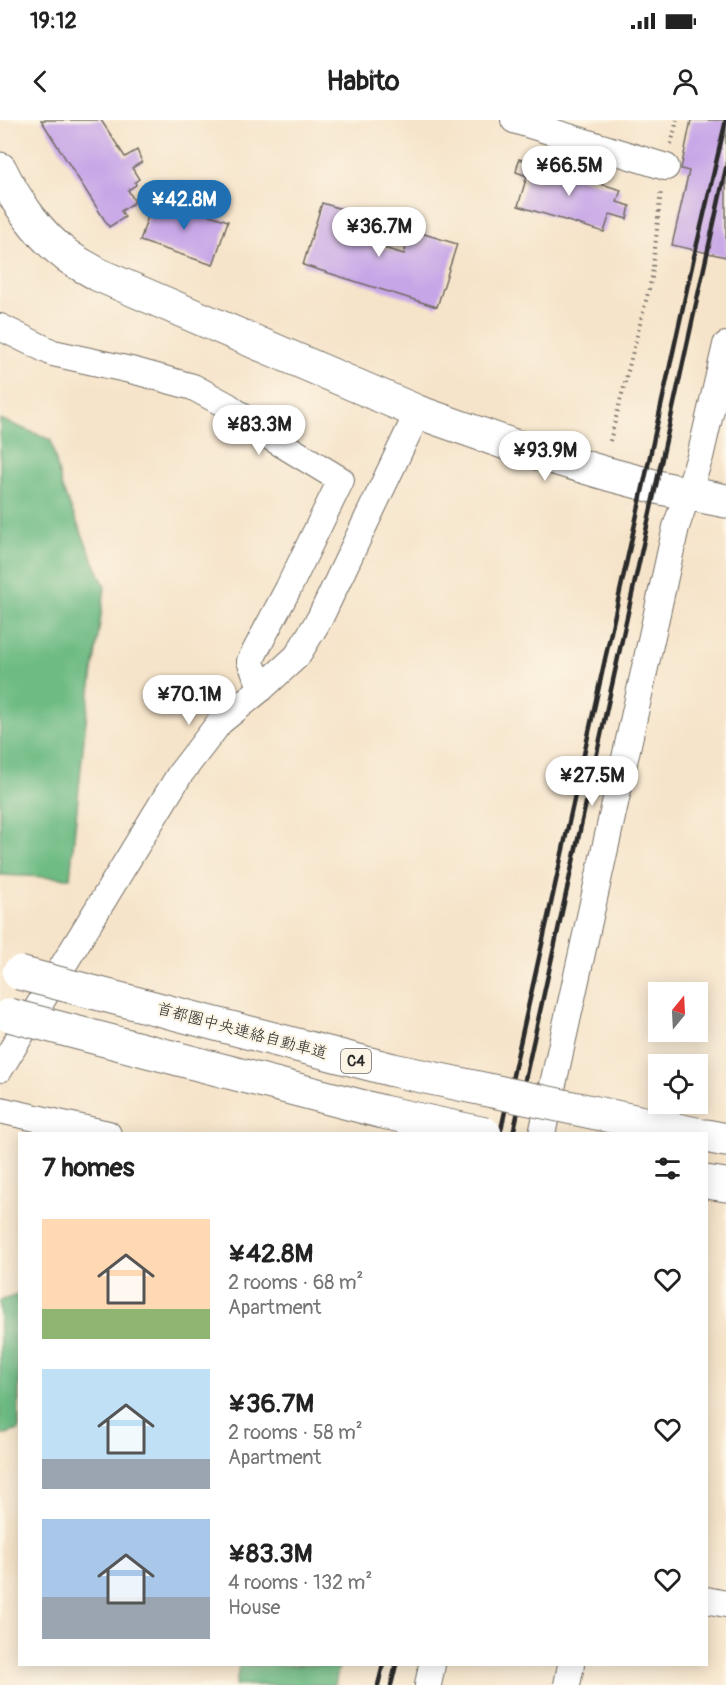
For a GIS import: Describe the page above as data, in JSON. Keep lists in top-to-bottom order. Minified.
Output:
{"streets":{"main road":["首都圏中央連絡自動車道","C4"]},"north":"top","page":{"status":"19:12","header":"Habito","price":["¥66.5M","¥42.8M","¥36.7M","¥83.3M","¥93.9M","¥70.1M","¥27.5M"],"heading":"7 homes","list":[{"name":"¥42.8M","note":"2 rooms · 68 m² · Apartment"},{"name":"¥36.7M","note":"2 rooms · 58 m² · Apartment"},{"name":"¥83.3M","note":"4 rooms · 132 m² · House"}]}}
